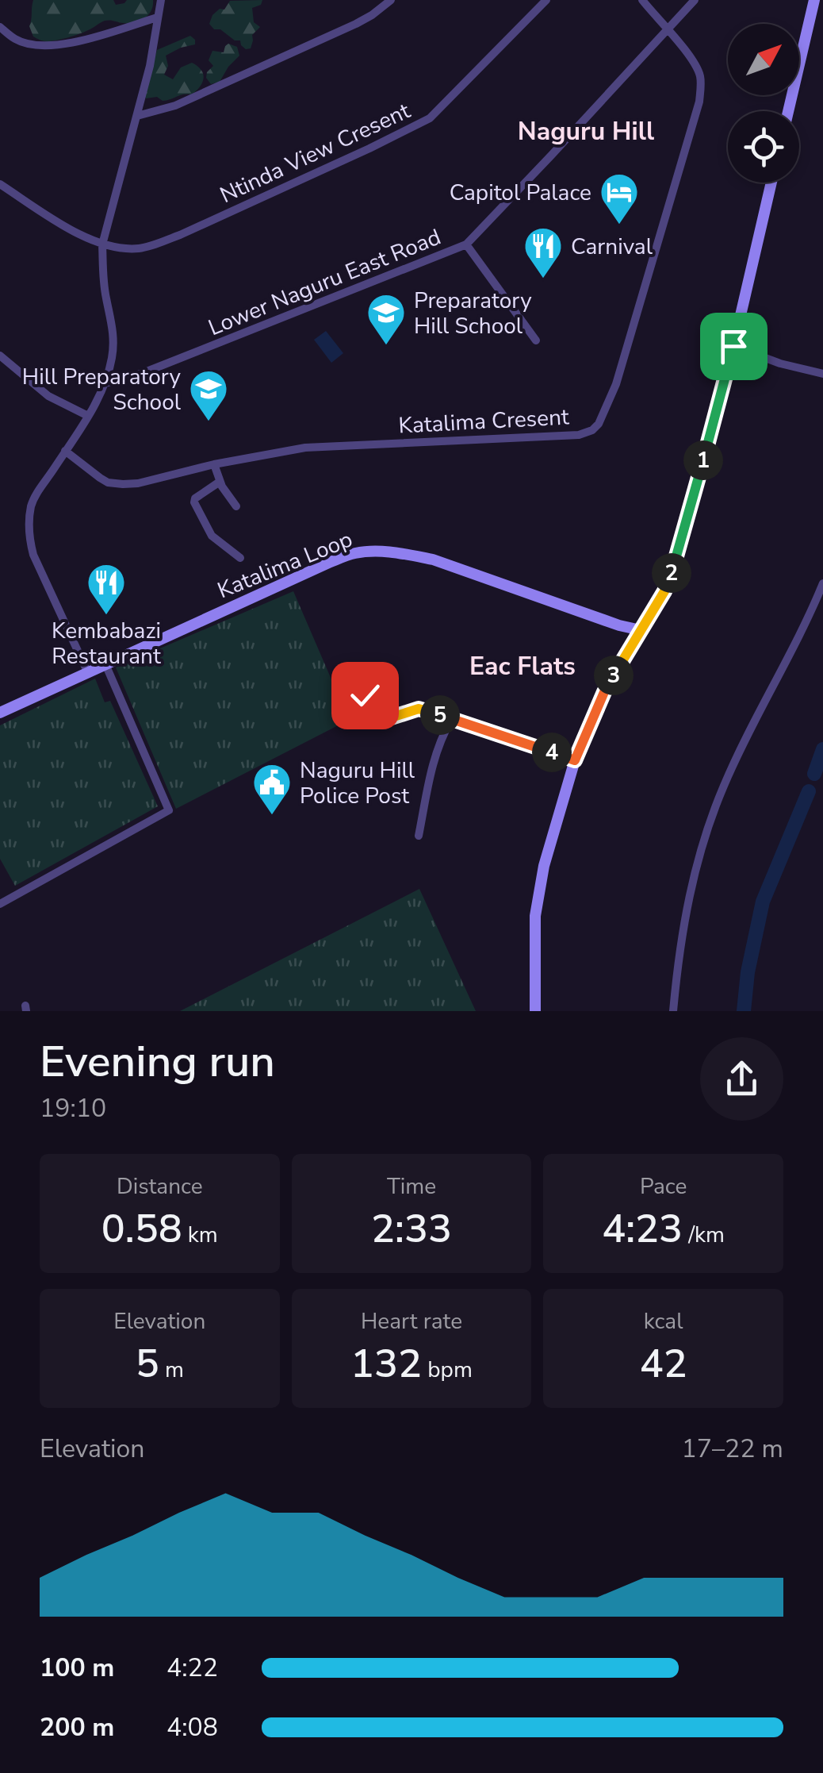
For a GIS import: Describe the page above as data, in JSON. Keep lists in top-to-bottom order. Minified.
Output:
{"streets":{"street":["Ntinda View Cresent","Lower Naguru East Road","Katalima Cresent","Katalima Loop"]},"crossings":[["Lower Naguru East Road","Katalima Cresent"]],"districts":["Naguru Hill","Eac Flats"],"places":{"hotel":["Capitol Palace"],"restaurant":["Carnival","Kembabazi Restaurant"],"school or university":["Preparatory Hill School","Hill Preparatory School"],"public building":["Naguru Hill Police Post"]},"north":"top right","page":{"pins":["1","2","3","5","4"],"heading":["Evening run","19:10"],"stats":[["Distance","0.58 km"],["Time","2:33"],["Pace","4:23 /km"],["Elevation","5 m"],["Heart rate","132 bpm"],["kcal","42"]],"chart":["Elevation","17–22 m"],"list":[{"name":"100 m","note":"4:22"},{"name":"200 m","note":"4:08"}]}}
